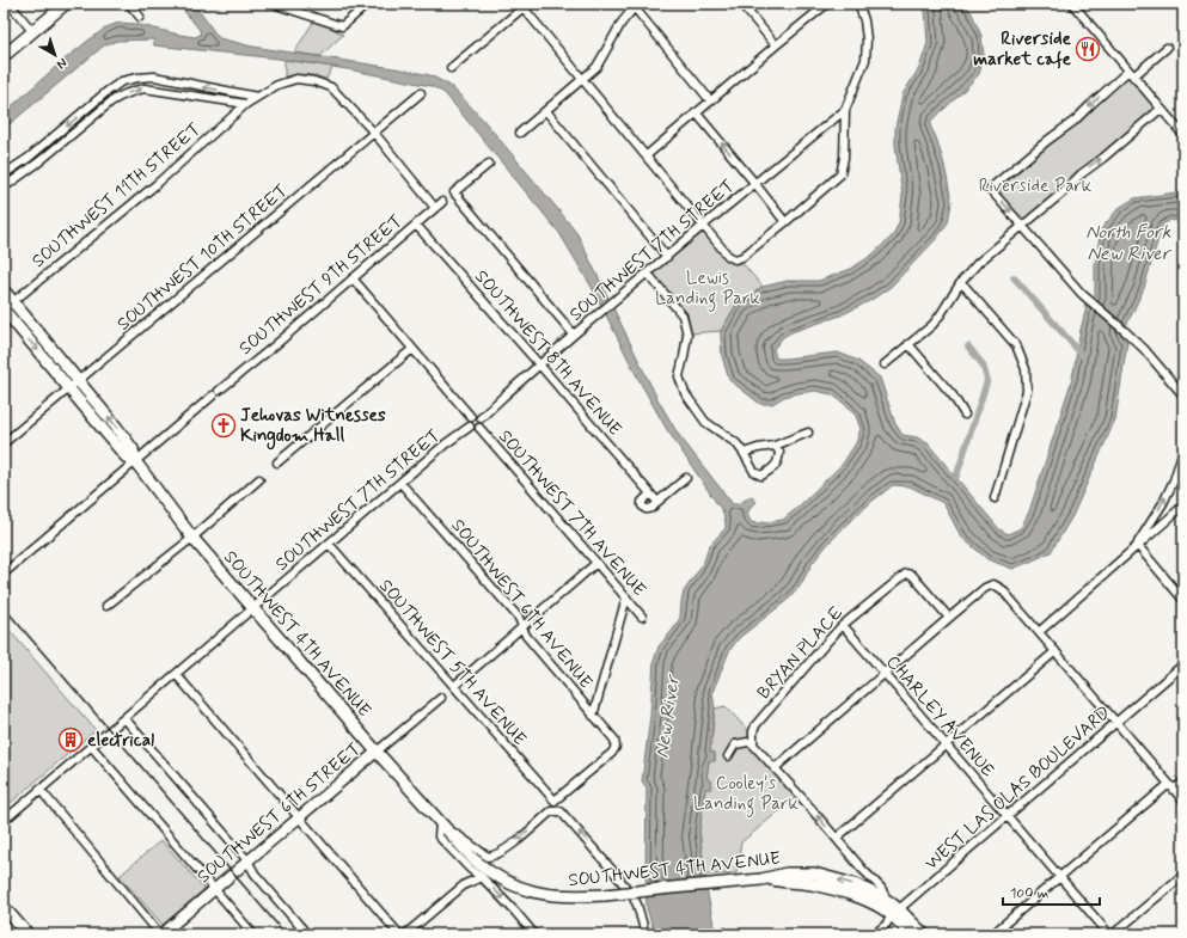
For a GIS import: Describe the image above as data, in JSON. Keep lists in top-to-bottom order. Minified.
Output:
{"streets":{"main road":["SOUTHWEST 4TH AVENUE"],"street":["SOUTHWEST 11TH STREET","SOUTHWEST 7TH STREET","SOUTHWEST 10TH STREET","SOUTHWEST 9TH STREET","SOUTHWEST 8TH AVENUE","SOUTHWEST 7TH AVENUE","SOUTHWEST 6TH AVENUE","BRYAN PLACE","SOUTHWEST 5TH AVENUE","CHARLEY AVENUE","WEST LAS OLAS BOULEVARD","SOUTHWEST 6TH STREET"]},"crossings":[["SOUTHWEST 11TH STREET","SOUTHWEST 4TH AVENUE"],["SOUTHWEST 7TH STREET","SOUTHWEST 8TH AVENUE"],["SOUTHWEST 7TH STREET","SOUTHWEST 7TH AVENUE"],["SOUTHWEST 7TH STREET","SOUTHWEST 6TH AVENUE"],["SOUTHWEST 7TH STREET","SOUTHWEST 4TH AVENUE"],["SOUTHWEST 7TH STREET","SOUTHWEST 5TH AVENUE"],["SOUTHWEST 10TH STREET","SOUTHWEST 4TH AVENUE"],["SOUTHWEST 9TH STREET","SOUTHWEST 8TH AVENUE"],["SOUTHWEST 9TH STREET","SOUTHWEST 4TH AVENUE"],["SOUTHWEST 6TH AVENUE","SOUTHWEST 5TH AVENUE"],["SOUTHWEST 4TH AVENUE","WEST LAS OLAS BOULEVARD"],["SOUTHWEST 4TH AVENUE","SOUTHWEST 6TH STREET"],["BRYAN PLACE","CHARLEY AVENUE"],["CHARLEY AVENUE","WEST LAS OLAS BOULEVARD"]],"water":["North Fork New River","New River"],"parks":["Riverside Park","Lewis Landing Park","Cooley's Landing Park"],"places":{"restaurant":["Riverside market cafe"],"church":["Jehovas Witnesses Kingdom Hall"],"building":["electrical"]},"scale_bar":"100 m","north":"bottom right"}
